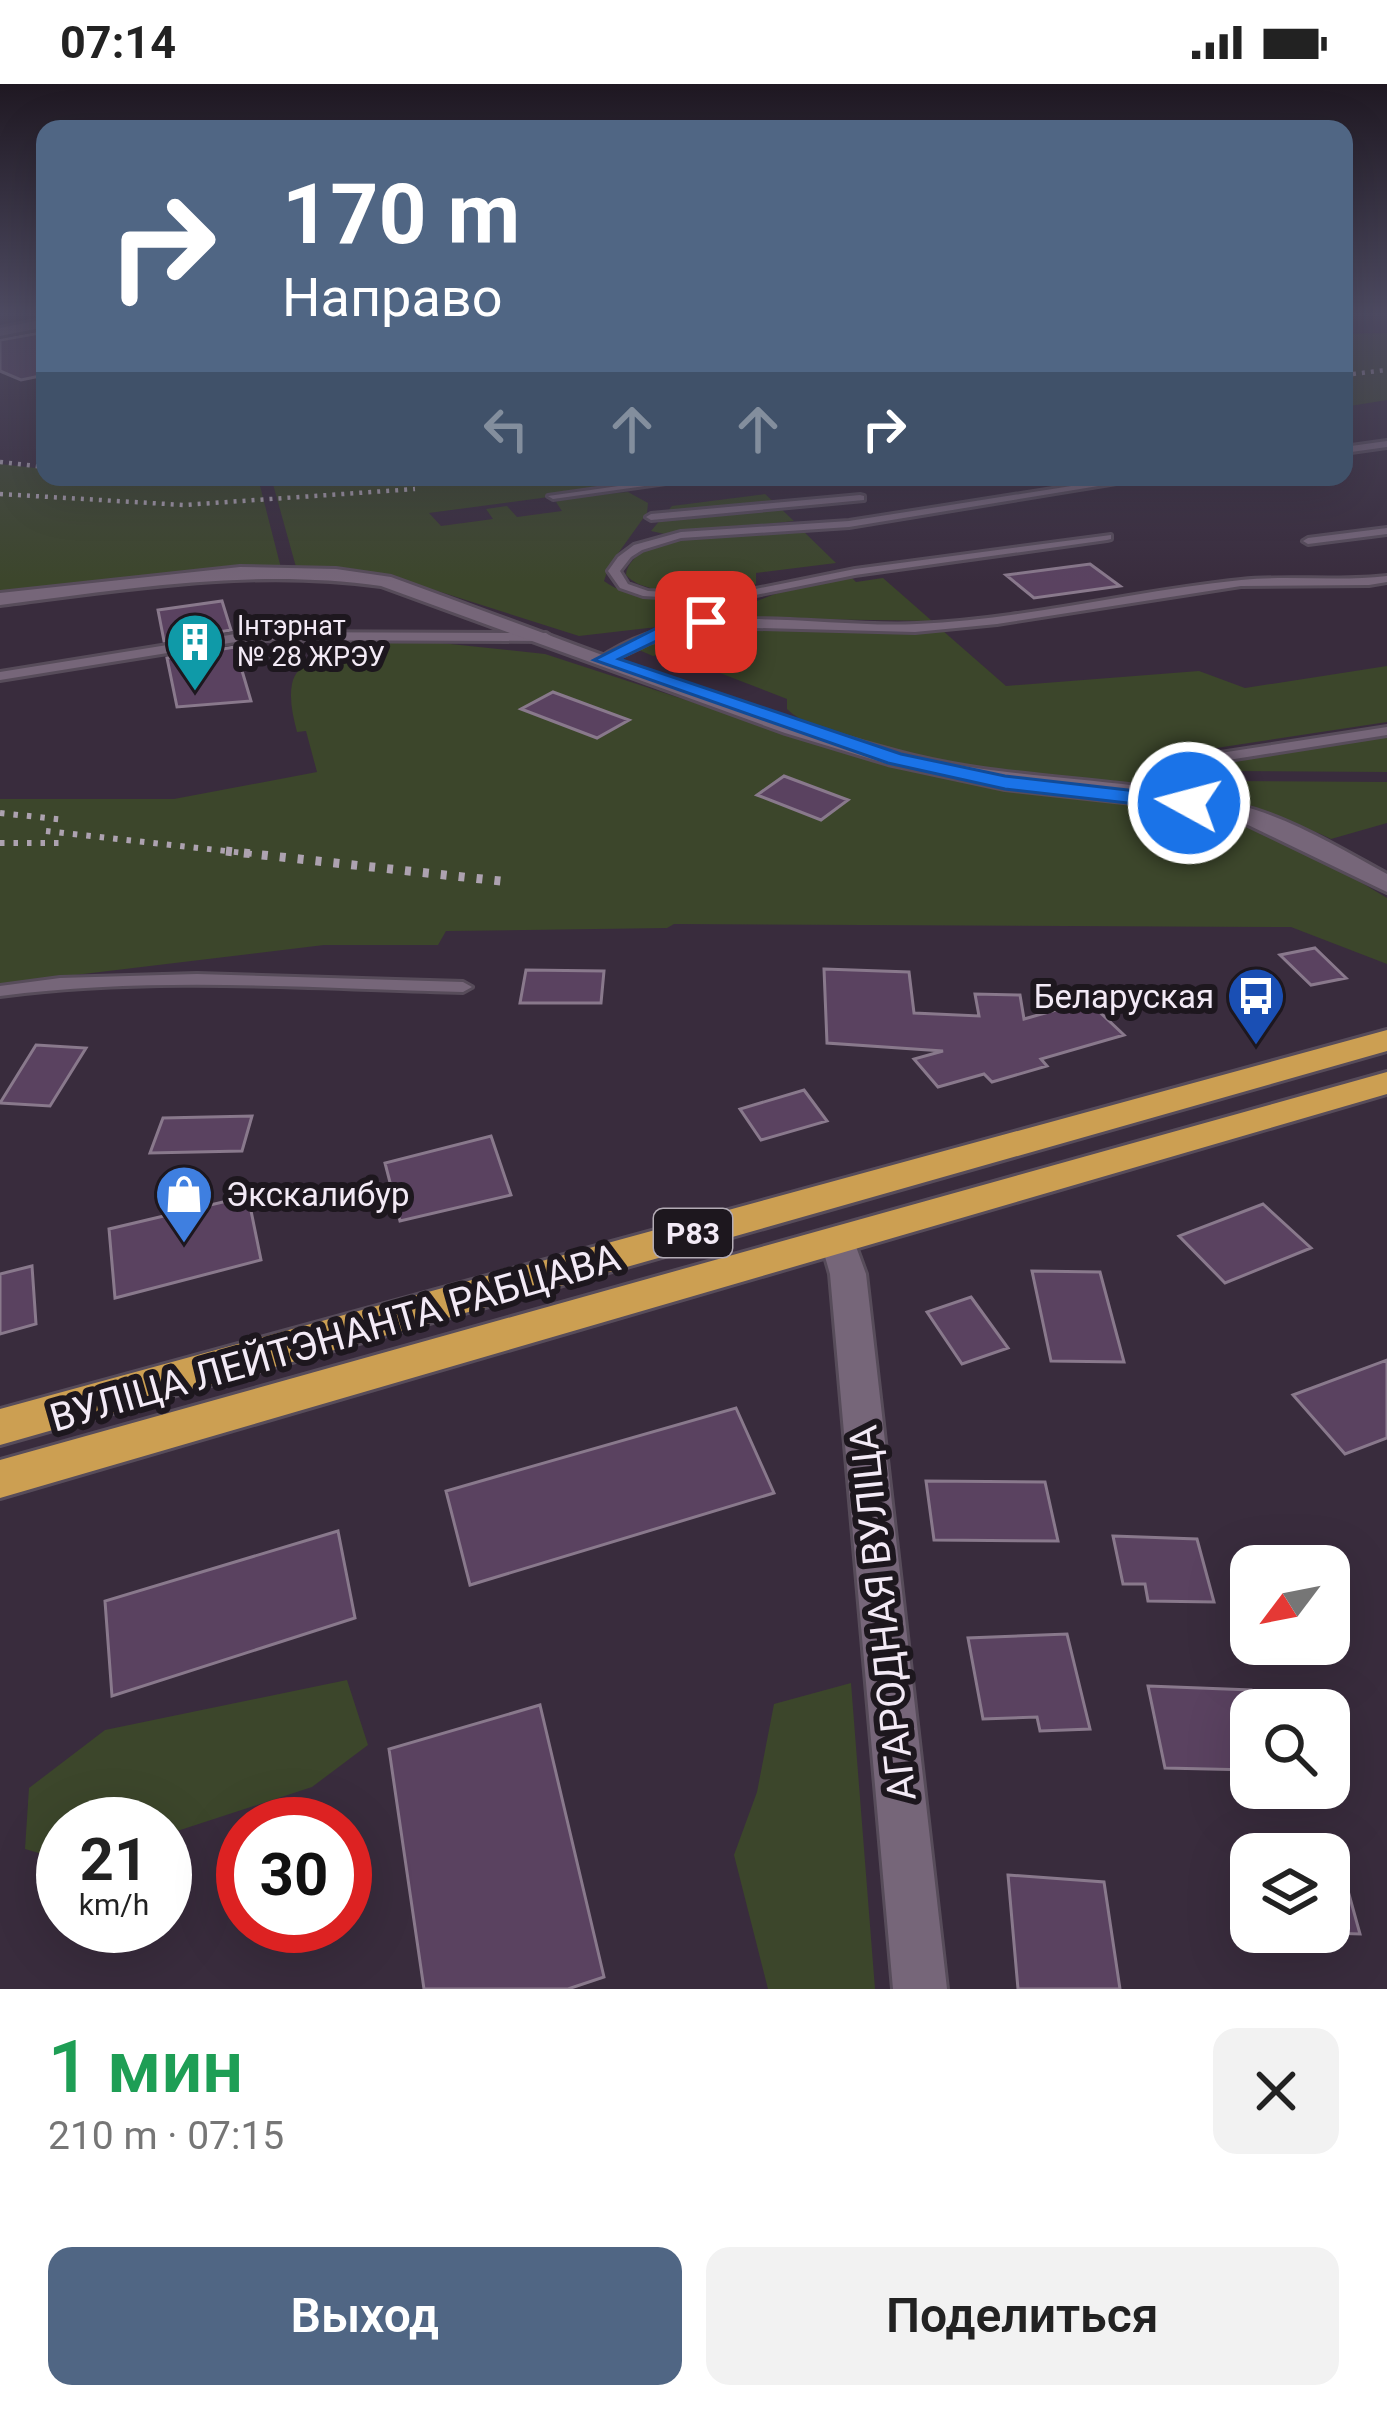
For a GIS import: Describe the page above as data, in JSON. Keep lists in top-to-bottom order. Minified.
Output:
{"streets":{"highway":["Р83","ВУЛІЦА ЛЕЙТЭНАНТА РАБЦАВА"],"street":["АГАРОДНАЯ ВУЛІЦА"]},"crossings":[["ВУЛІЦА ЛЕЙТЭНАНТА РАБЦАВА","АГАРОДНАЯ ВУЛІЦА"]],"places":{"building":["Інтэрнат № 28 ЖРЭУ"],"bus stop":["Беларуская"],"shop":["Экскалибур"]},"north":"bottom left","page":{"status":"07:14","turn":["170 m","Направо"],"speed":"21 km/h","limit":"30","heading":["1 мин","210 m · 07:15"],"buttons":["Выход","Поделиться"]}}
